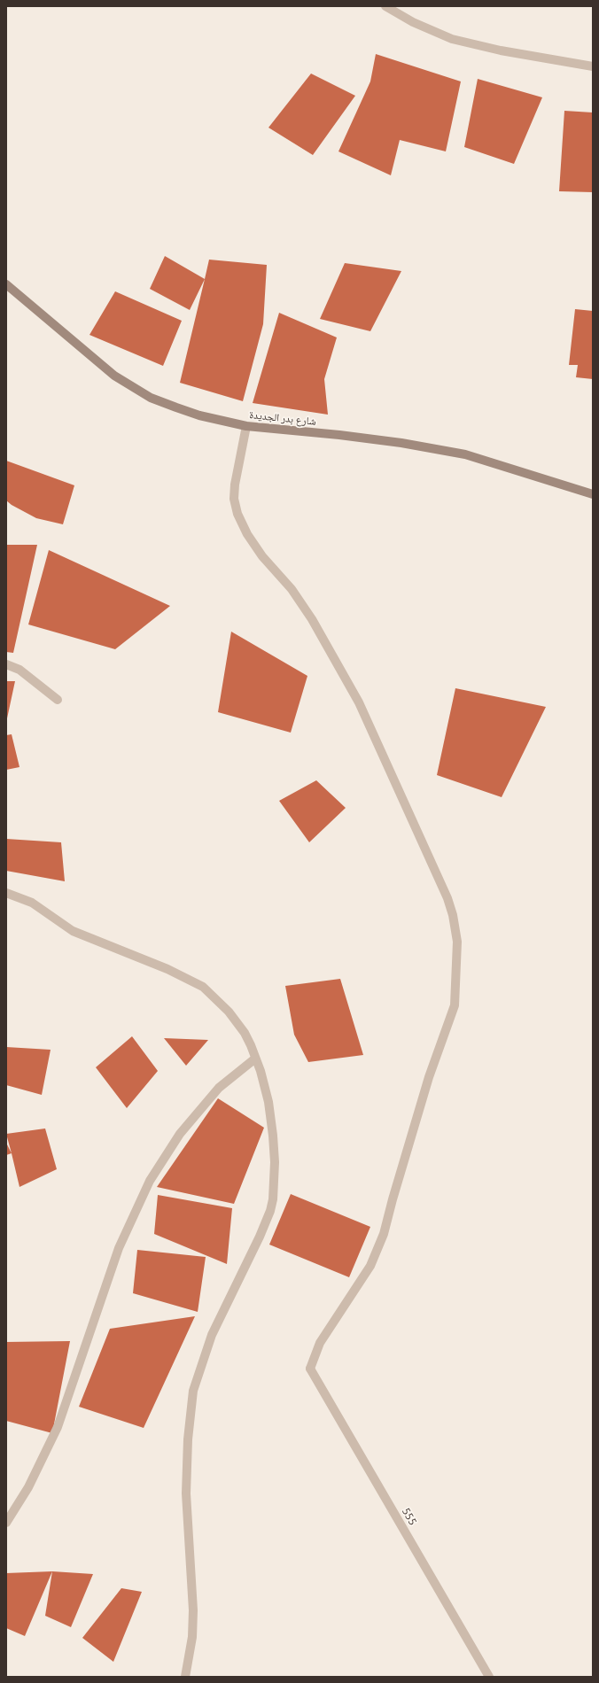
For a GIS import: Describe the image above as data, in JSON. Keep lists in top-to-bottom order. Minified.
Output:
{"streets":{"main road":["شارع بدر الجديدة"],"street":["555"]},"crossings":[["شارع بدر الجديدة","555"]]}
